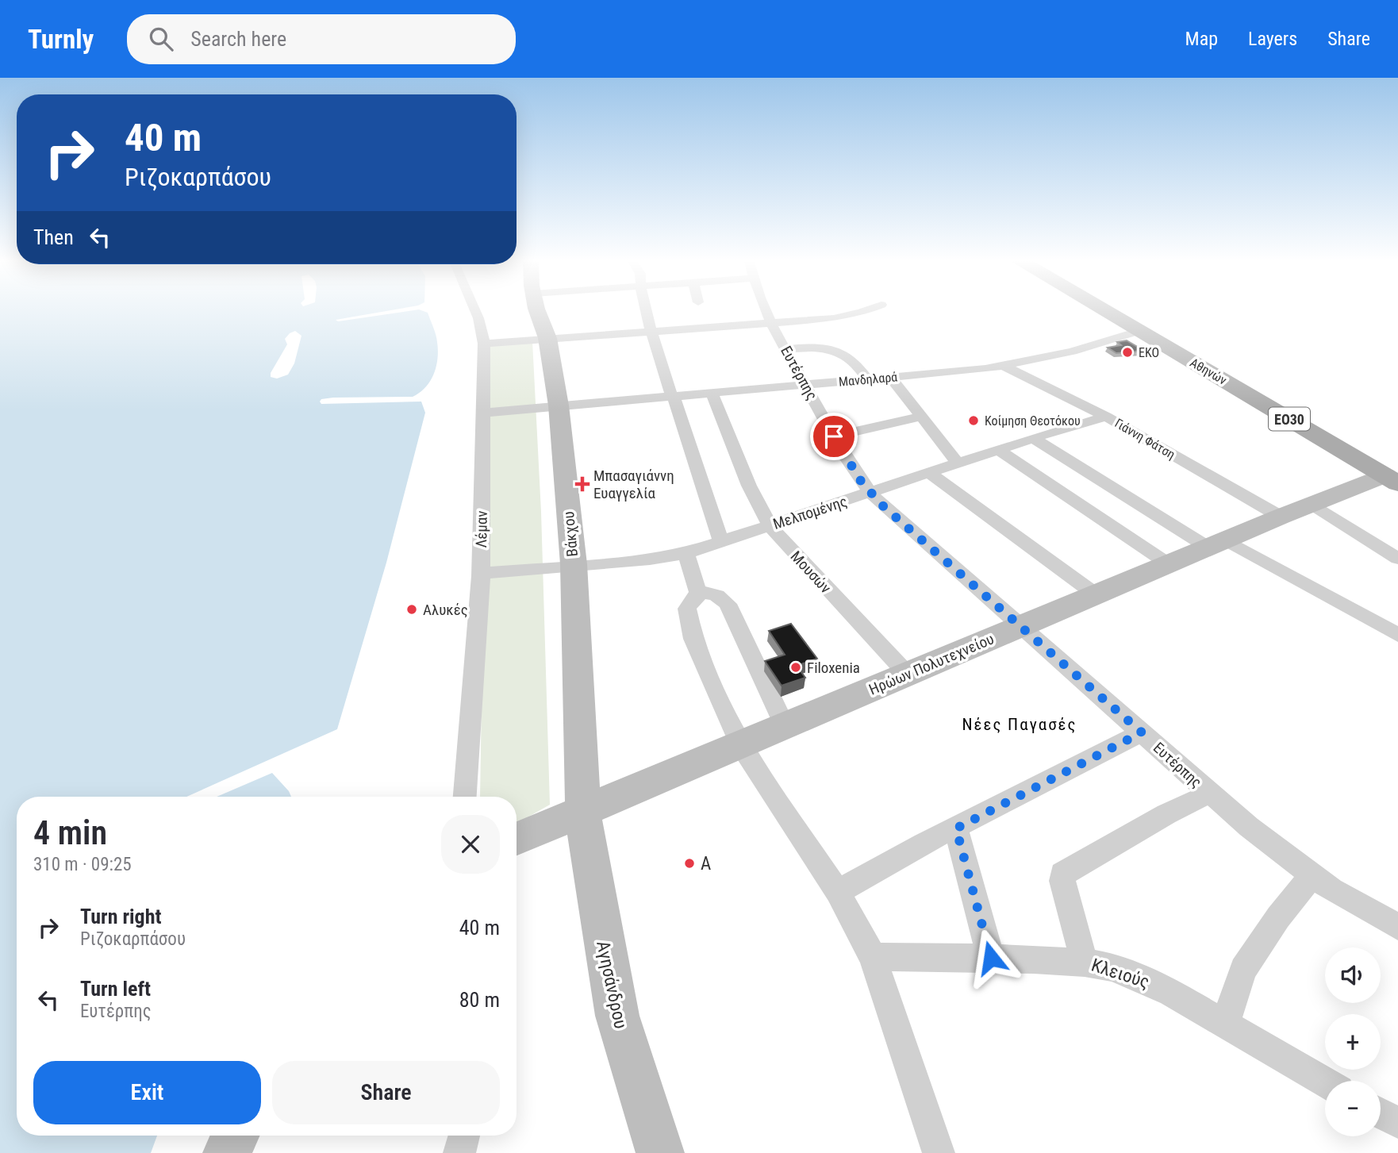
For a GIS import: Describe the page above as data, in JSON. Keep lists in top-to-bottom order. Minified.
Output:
{"streets":{"main road":["Αθηνών","ΕΟ30"],"street":["Ευτέρπης","Μανδηλαρά","Γιάννη Φάτση","Μελπομένης","Λέμαν","Βάκχου","Μουσών","Ηρώων Πολυτεχνείου","Κλειούς","Αγησάνδρου"]},"crossings":[["Αθηνών","Μανδηλαρά"],["Αθηνών","Ηρώων Πολυτεχνείου"],["Ευτέρπης","Μανδηλαρά"],["Ευτέρπης","Μελπομένης"],["Ευτέρπης","Ηρώων Πολυτεχνείου"],["Μανδηλαρά","Γιάννη Φάτση"],["Μανδηλαρά","Λέμαν"],["Μανδηλαρά","Βάκχου"],["Μανδηλαρά","Μουσών"],["Γιάννη Φάτση","Μελπομένης"],["Γιάννη Φάτση","Ηρώων Πολυτεχνείου"],["Μελπομένης","Λέμαν"],["Μελπομένης","Βάκχου"],["Μελπομένης","Μουσών"],["Βάκχου","Ηρώων Πολυτεχνείου"],["Βάκχου","Αγησάνδρου"],["Μουσών","Ηρώων Πολυτεχνείου"],["Ηρώων Πολυτεχνείου","Αγησάνδρου"]],"districts":["Νέες Παγασές"],"places":{"other":["EKO","Κοίμηση Θεοτόκου","Αλυκές","Filoxenia","Α"],"health":["Μπασαγιάννη Ευαγγελία"]},"page":{"header":"Turnly","search":"Search here","nav":["Map","Layers","Share"],"turn":["40 m","Ριζοκαρπάσου"],"then":"Then","heading":["4 min","310 m · 09:25"],"list":[{"name":"Turn right","note":"Ριζοκαρπάσου","value":"40 m"},{"name":"Turn left","note":"Ευτέρπης","value":"80 m"}],"map_buttons":["+","−"],"buttons":["Exit","Share"]}}
